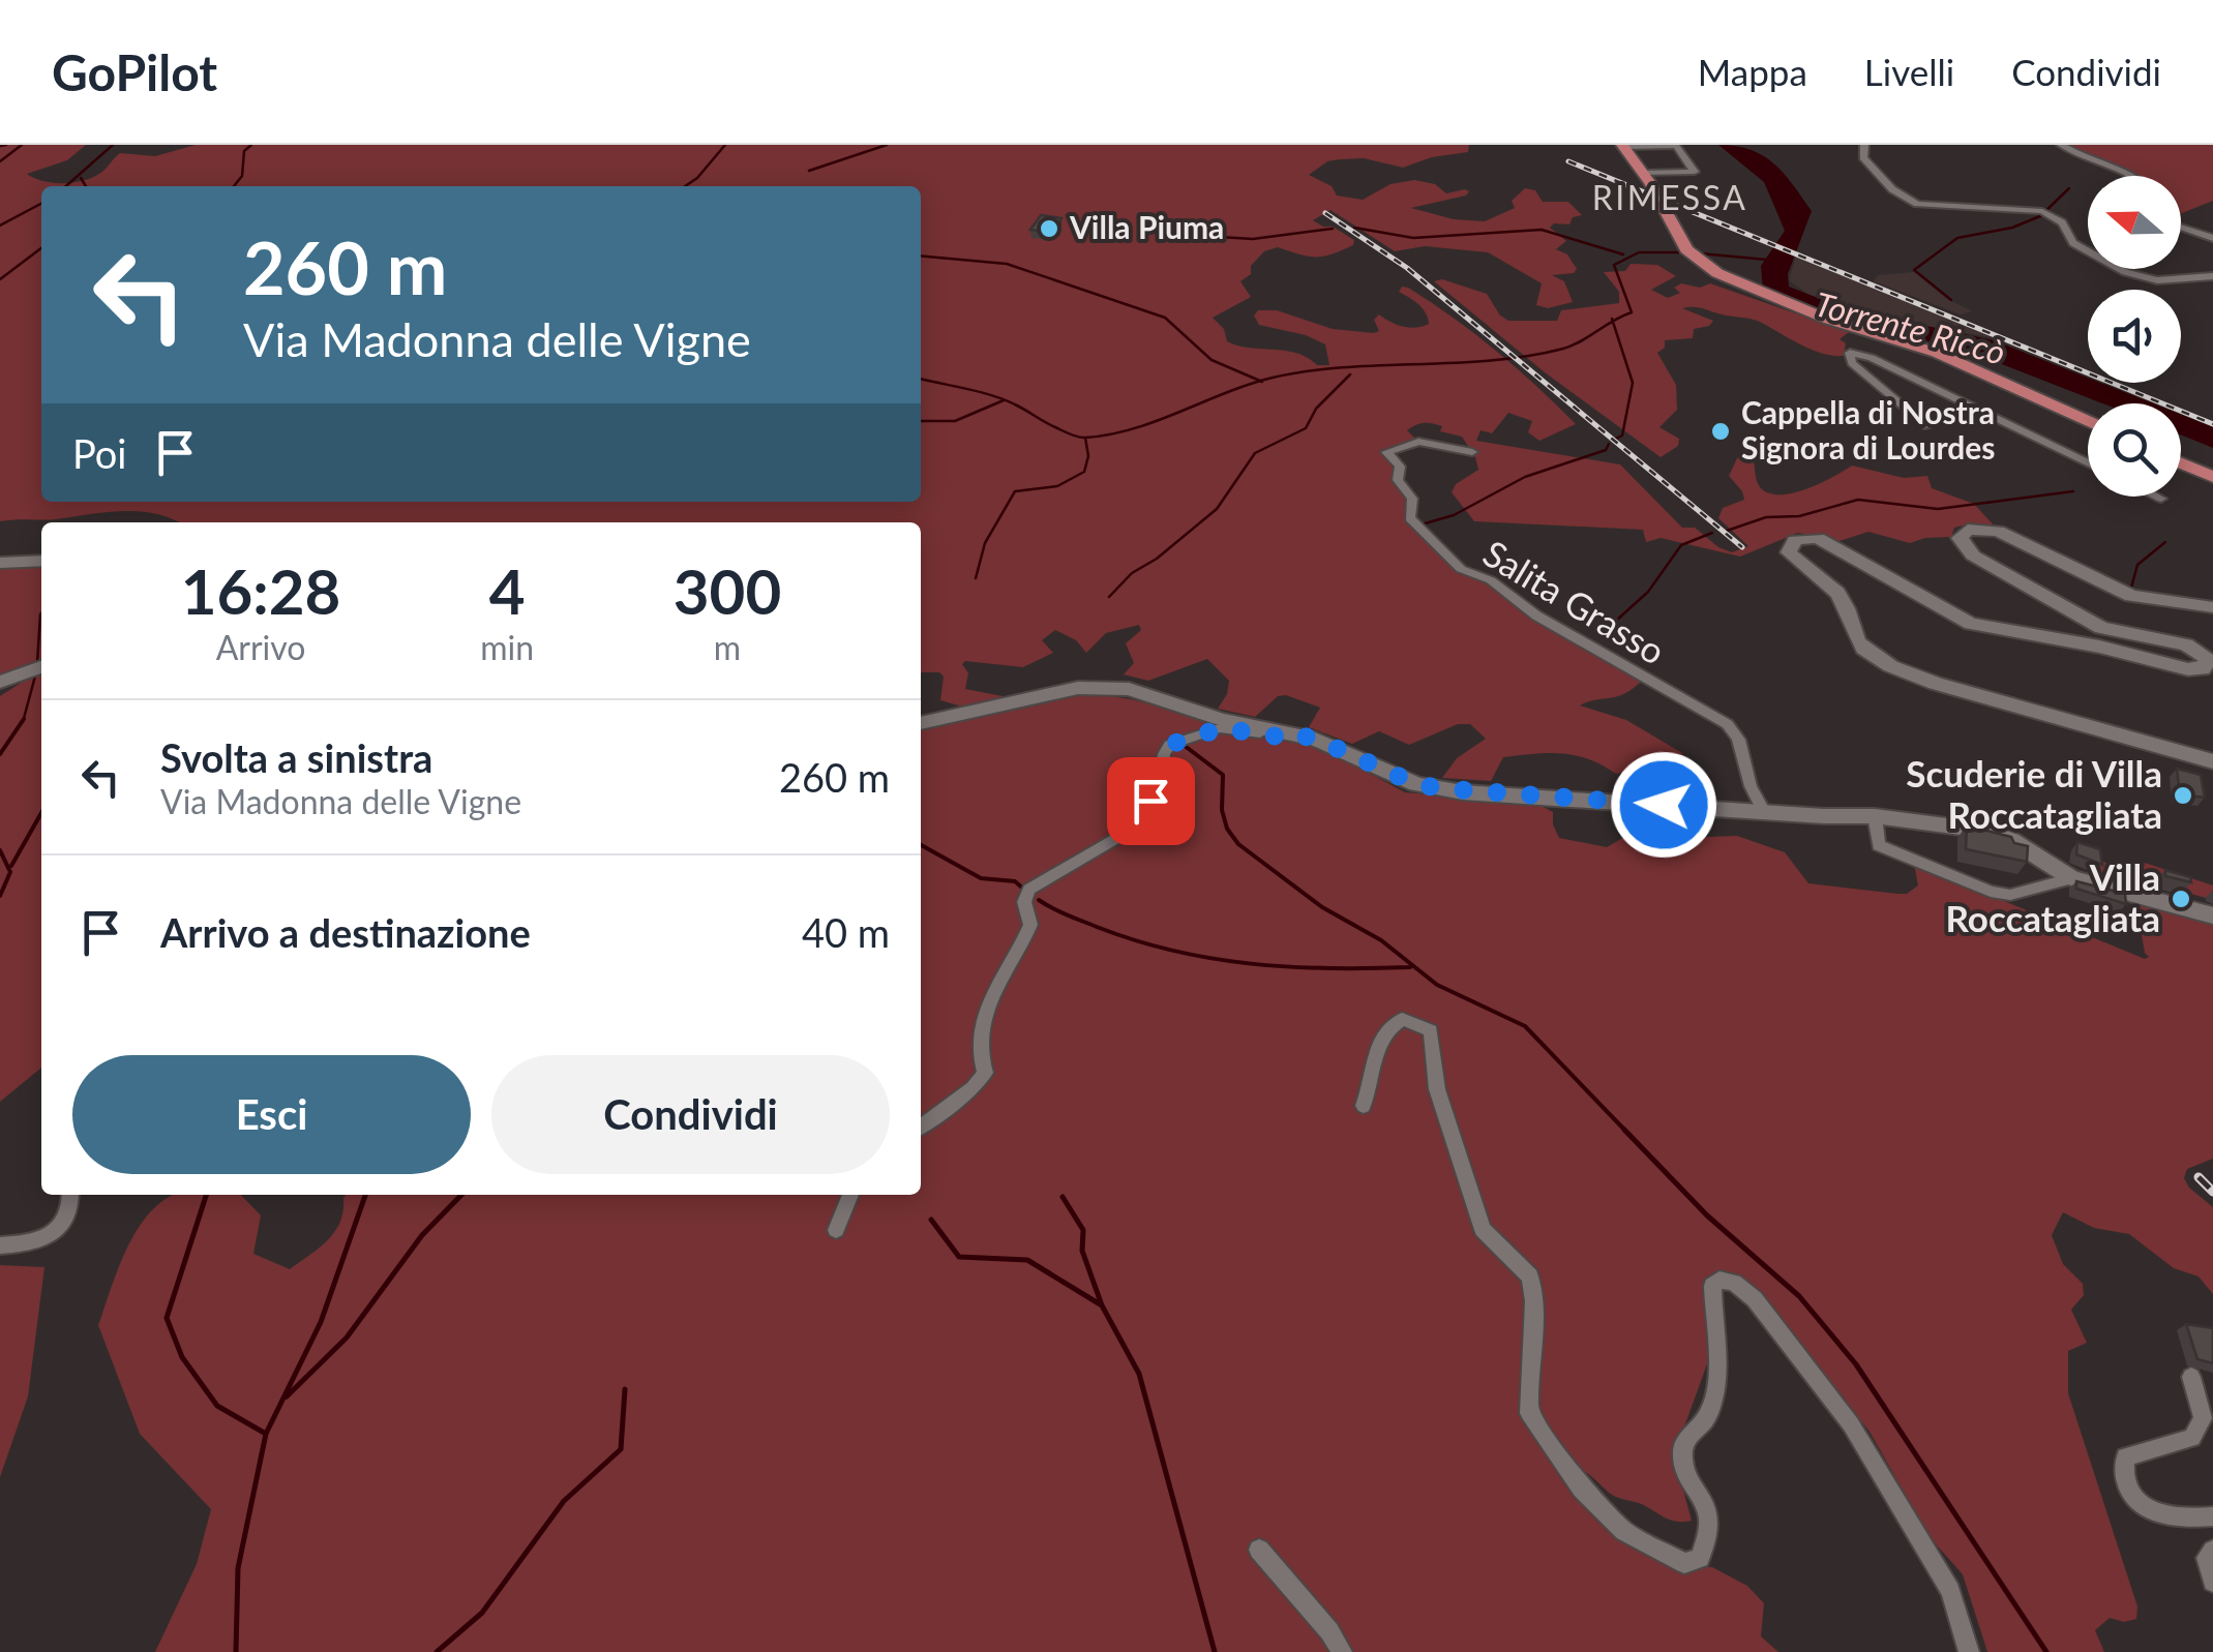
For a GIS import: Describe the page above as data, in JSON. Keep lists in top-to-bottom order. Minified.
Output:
{"streets":{"street":["Salita Grasso"]},"districts":["RIMESSA"],"water":["Torrente Riccò"],"places":["Villa Piuma","Cappella di Nostra Signora di Lourdes","Scuderie di Villa Roccatagliata","Villa Roccatagliata"],"north":"left","page":{"header":"GoPilot","nav":["Mappa","Livelli","Condividi"],"turn":["260 m","Via Madonna delle Vigne"],"then":"Poi","eta":["16:28","Arrivo","4","min","300","m"],"list":[{"name":"Svolta a sinistra","note":"Via Madonna delle Vigne","value":"260 m"},{"name":"Arrivo a destinazione","value":"40 m"}],"buttons":["Esci","Condividi"]}}
